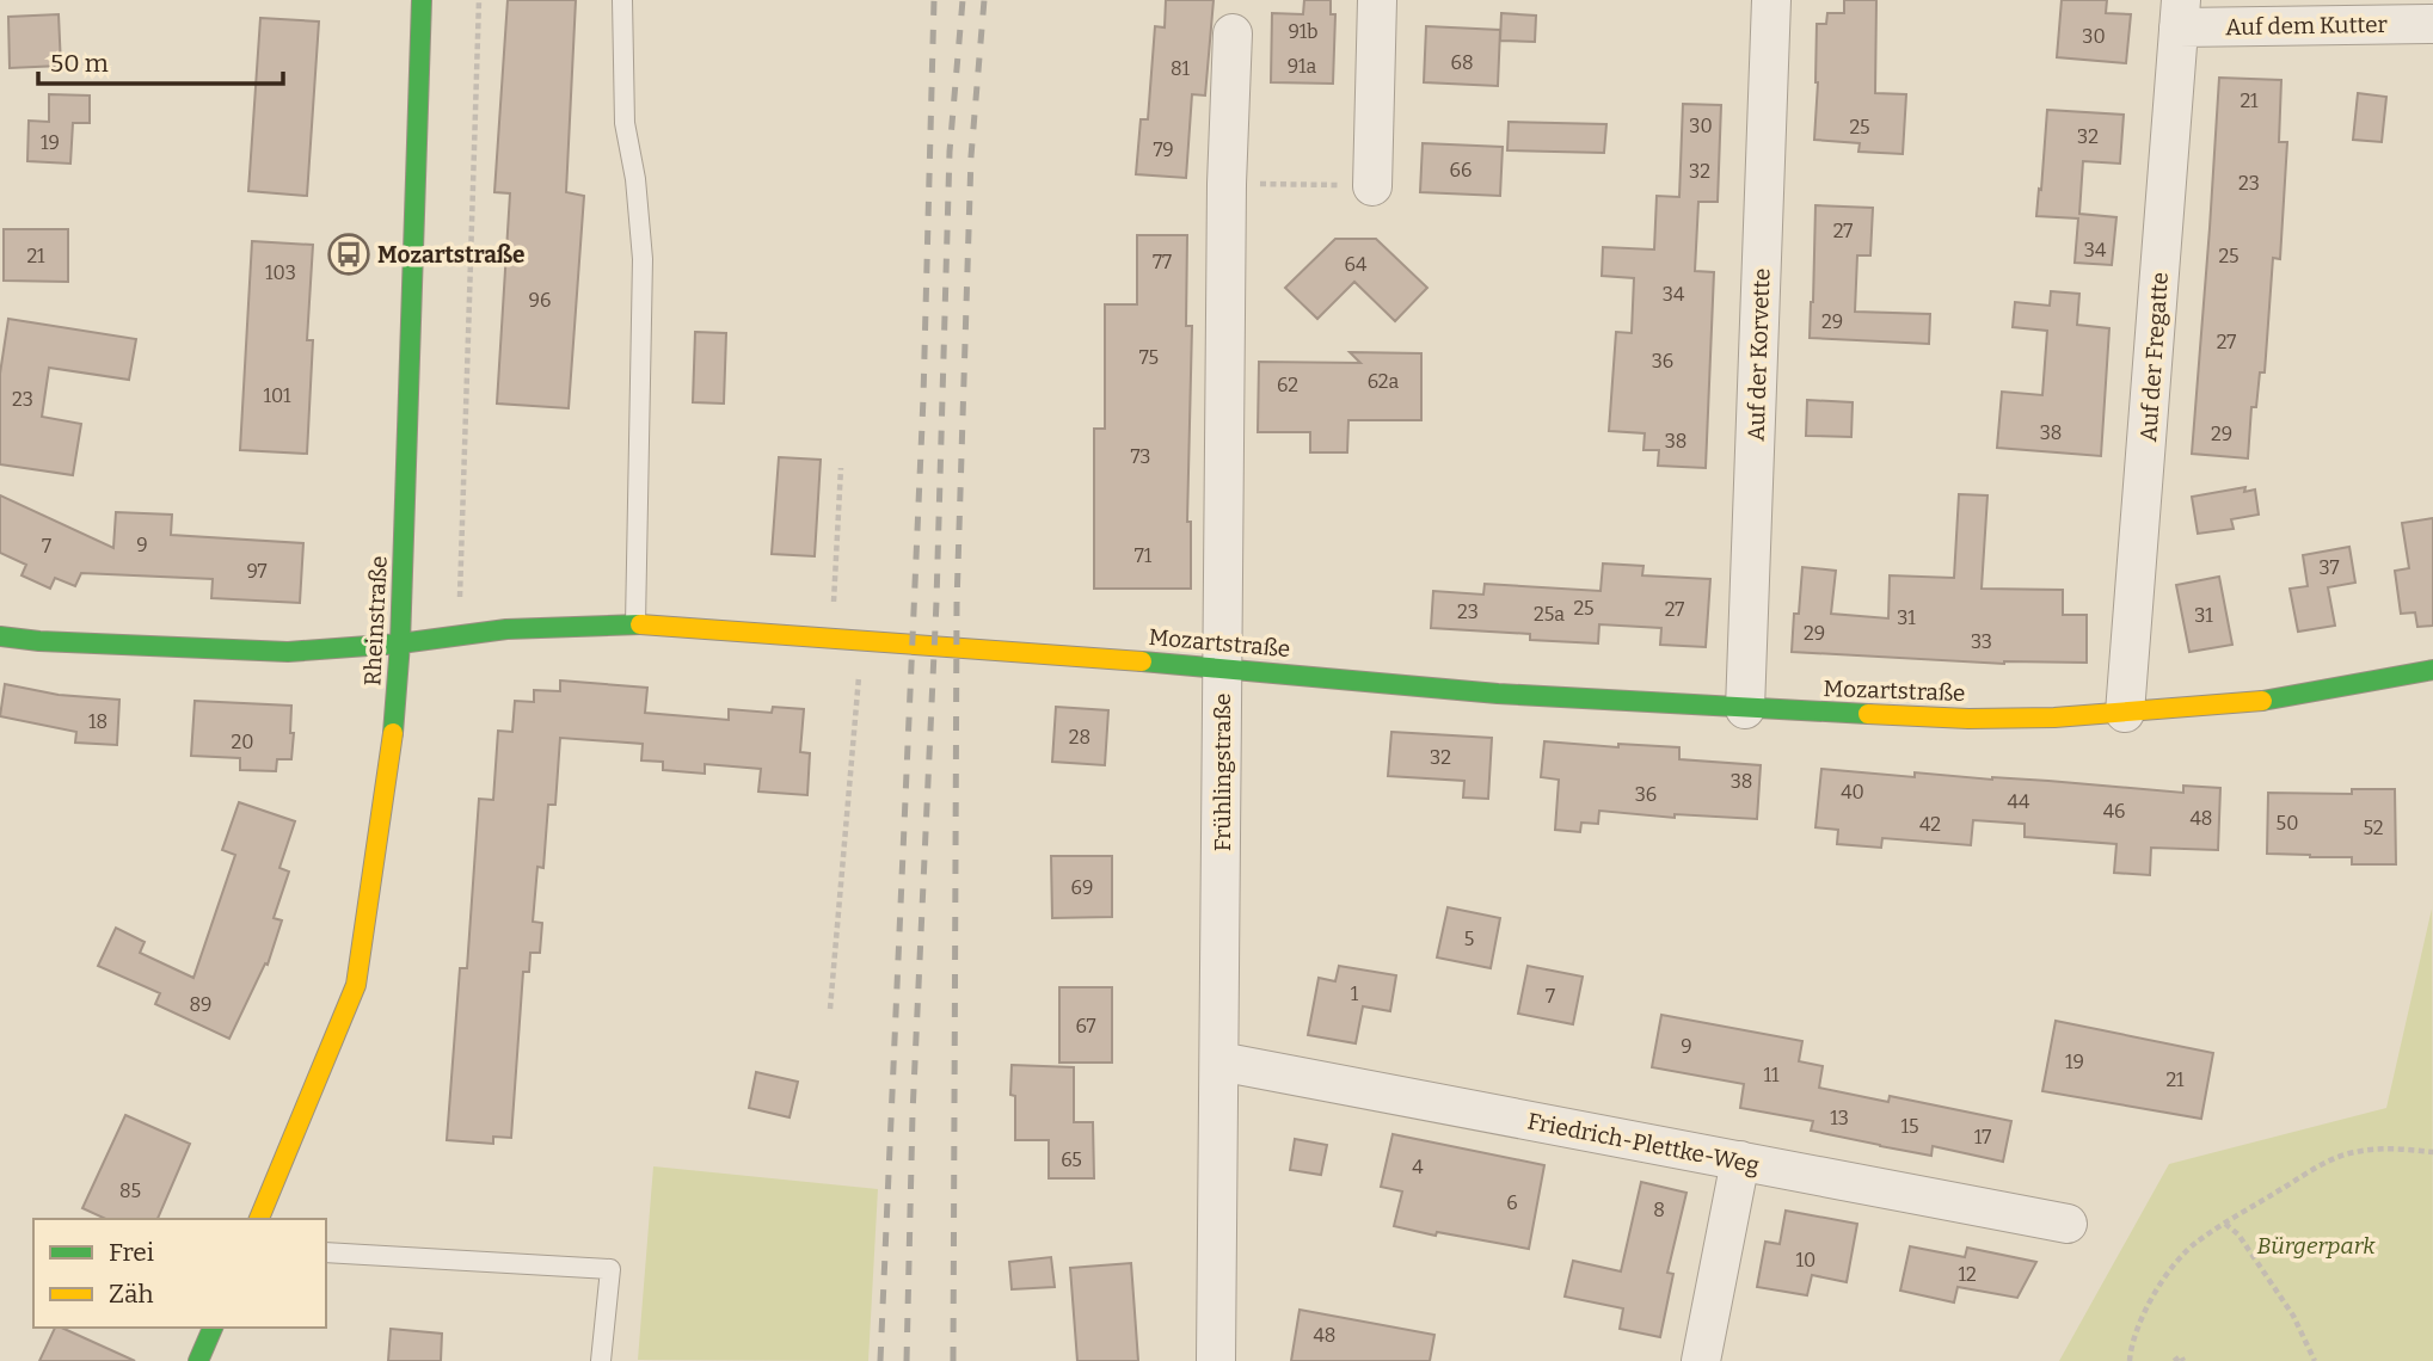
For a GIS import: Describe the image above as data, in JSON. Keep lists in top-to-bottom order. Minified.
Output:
{"streets":{"street":["Auf dem Kutter","Auf der Korvette","Auf der Fregatte","Rheinstraße","Mozartstraße","Frühlingstraße","Friedrich-Plettke-Weg"]},"crossings":[["Auf dem Kutter","Auf der Fregatte"],["Auf der Korvette","Mozartstraße"],["Auf der Fregatte","Mozartstraße"],["Rheinstraße","Mozartstraße"],["Mozartstraße","Frühlingstraße"],["Frühlingstraße","Friedrich-Plettke-Weg"]],"parks":["Bürgerpark"],"places":{"bus stop":["Mozartstraße"]},"house_numbers":["91b","30","68","91a","81","21","30","25","32","19","79","66","32","23","27","34","21","25","77","64","103","34","96","29","27","75","36","62a","62","101","23","38","29","38","73","9","7","71","37","97","25","27","23","25a","31","31","29","33","18","28","20","32","38","40","36","44","46","48","50","42","52","69","5","1","7","89","67","9","19","11","21","13","15","17","65","4","85","6","8","10","12","48"],"legend":["Frei","Zäh"],"scale_bar":"50 m"}
